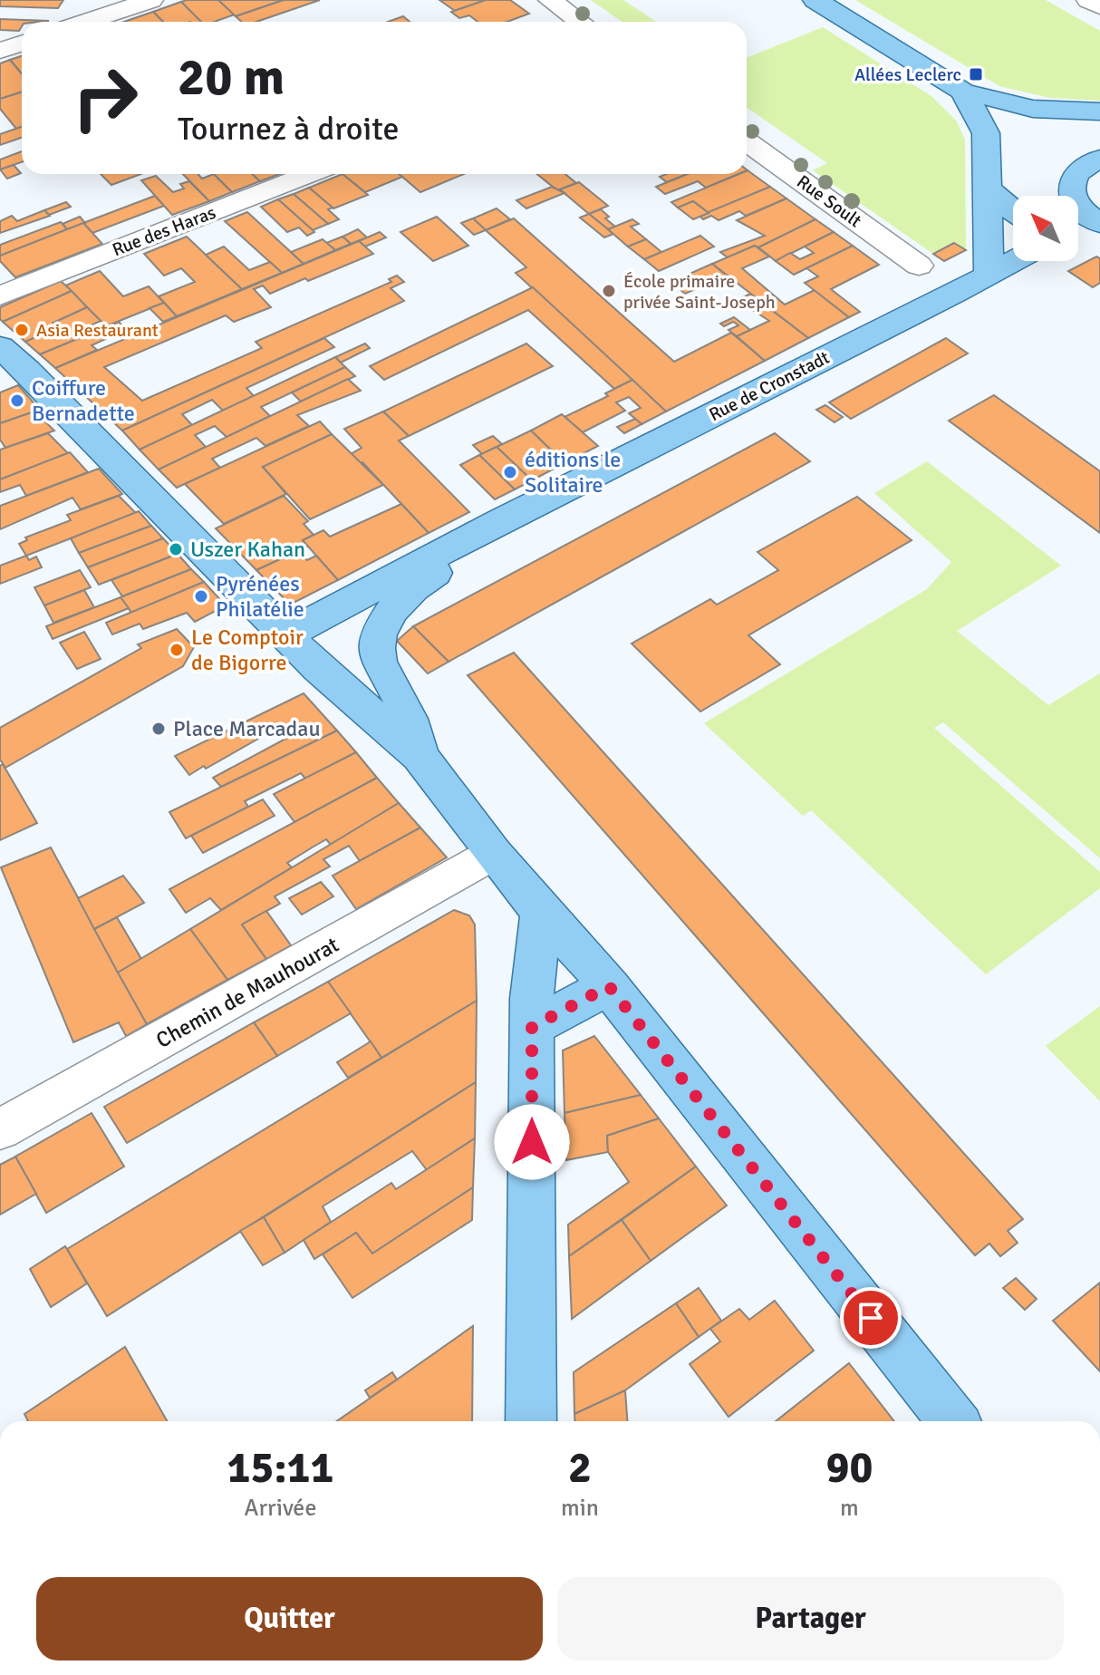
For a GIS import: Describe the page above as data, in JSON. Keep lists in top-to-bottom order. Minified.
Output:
{"streets":{"main road":["Rue de Cronstadt"],"street":["Rue Soult","Rue des Haras","Chemin de Mauhourat"]},"places":{"transit":["Allées Leclerc"],"other":["École primaire privée Saint-Joseph","Asia Restaurant","Coiffure Bernadette","éditions le Solitaire","Uszer Kahan","Pyrénées Philatélie","Le Comptoir de Bigorre","Place Marcadau"]},"north":"top left","page":{"turn":["20 m","Tournez à droite"],"eta":["15:11","Arrivée","2","min","90","m"],"buttons":["Quitter","Partager"]}}
